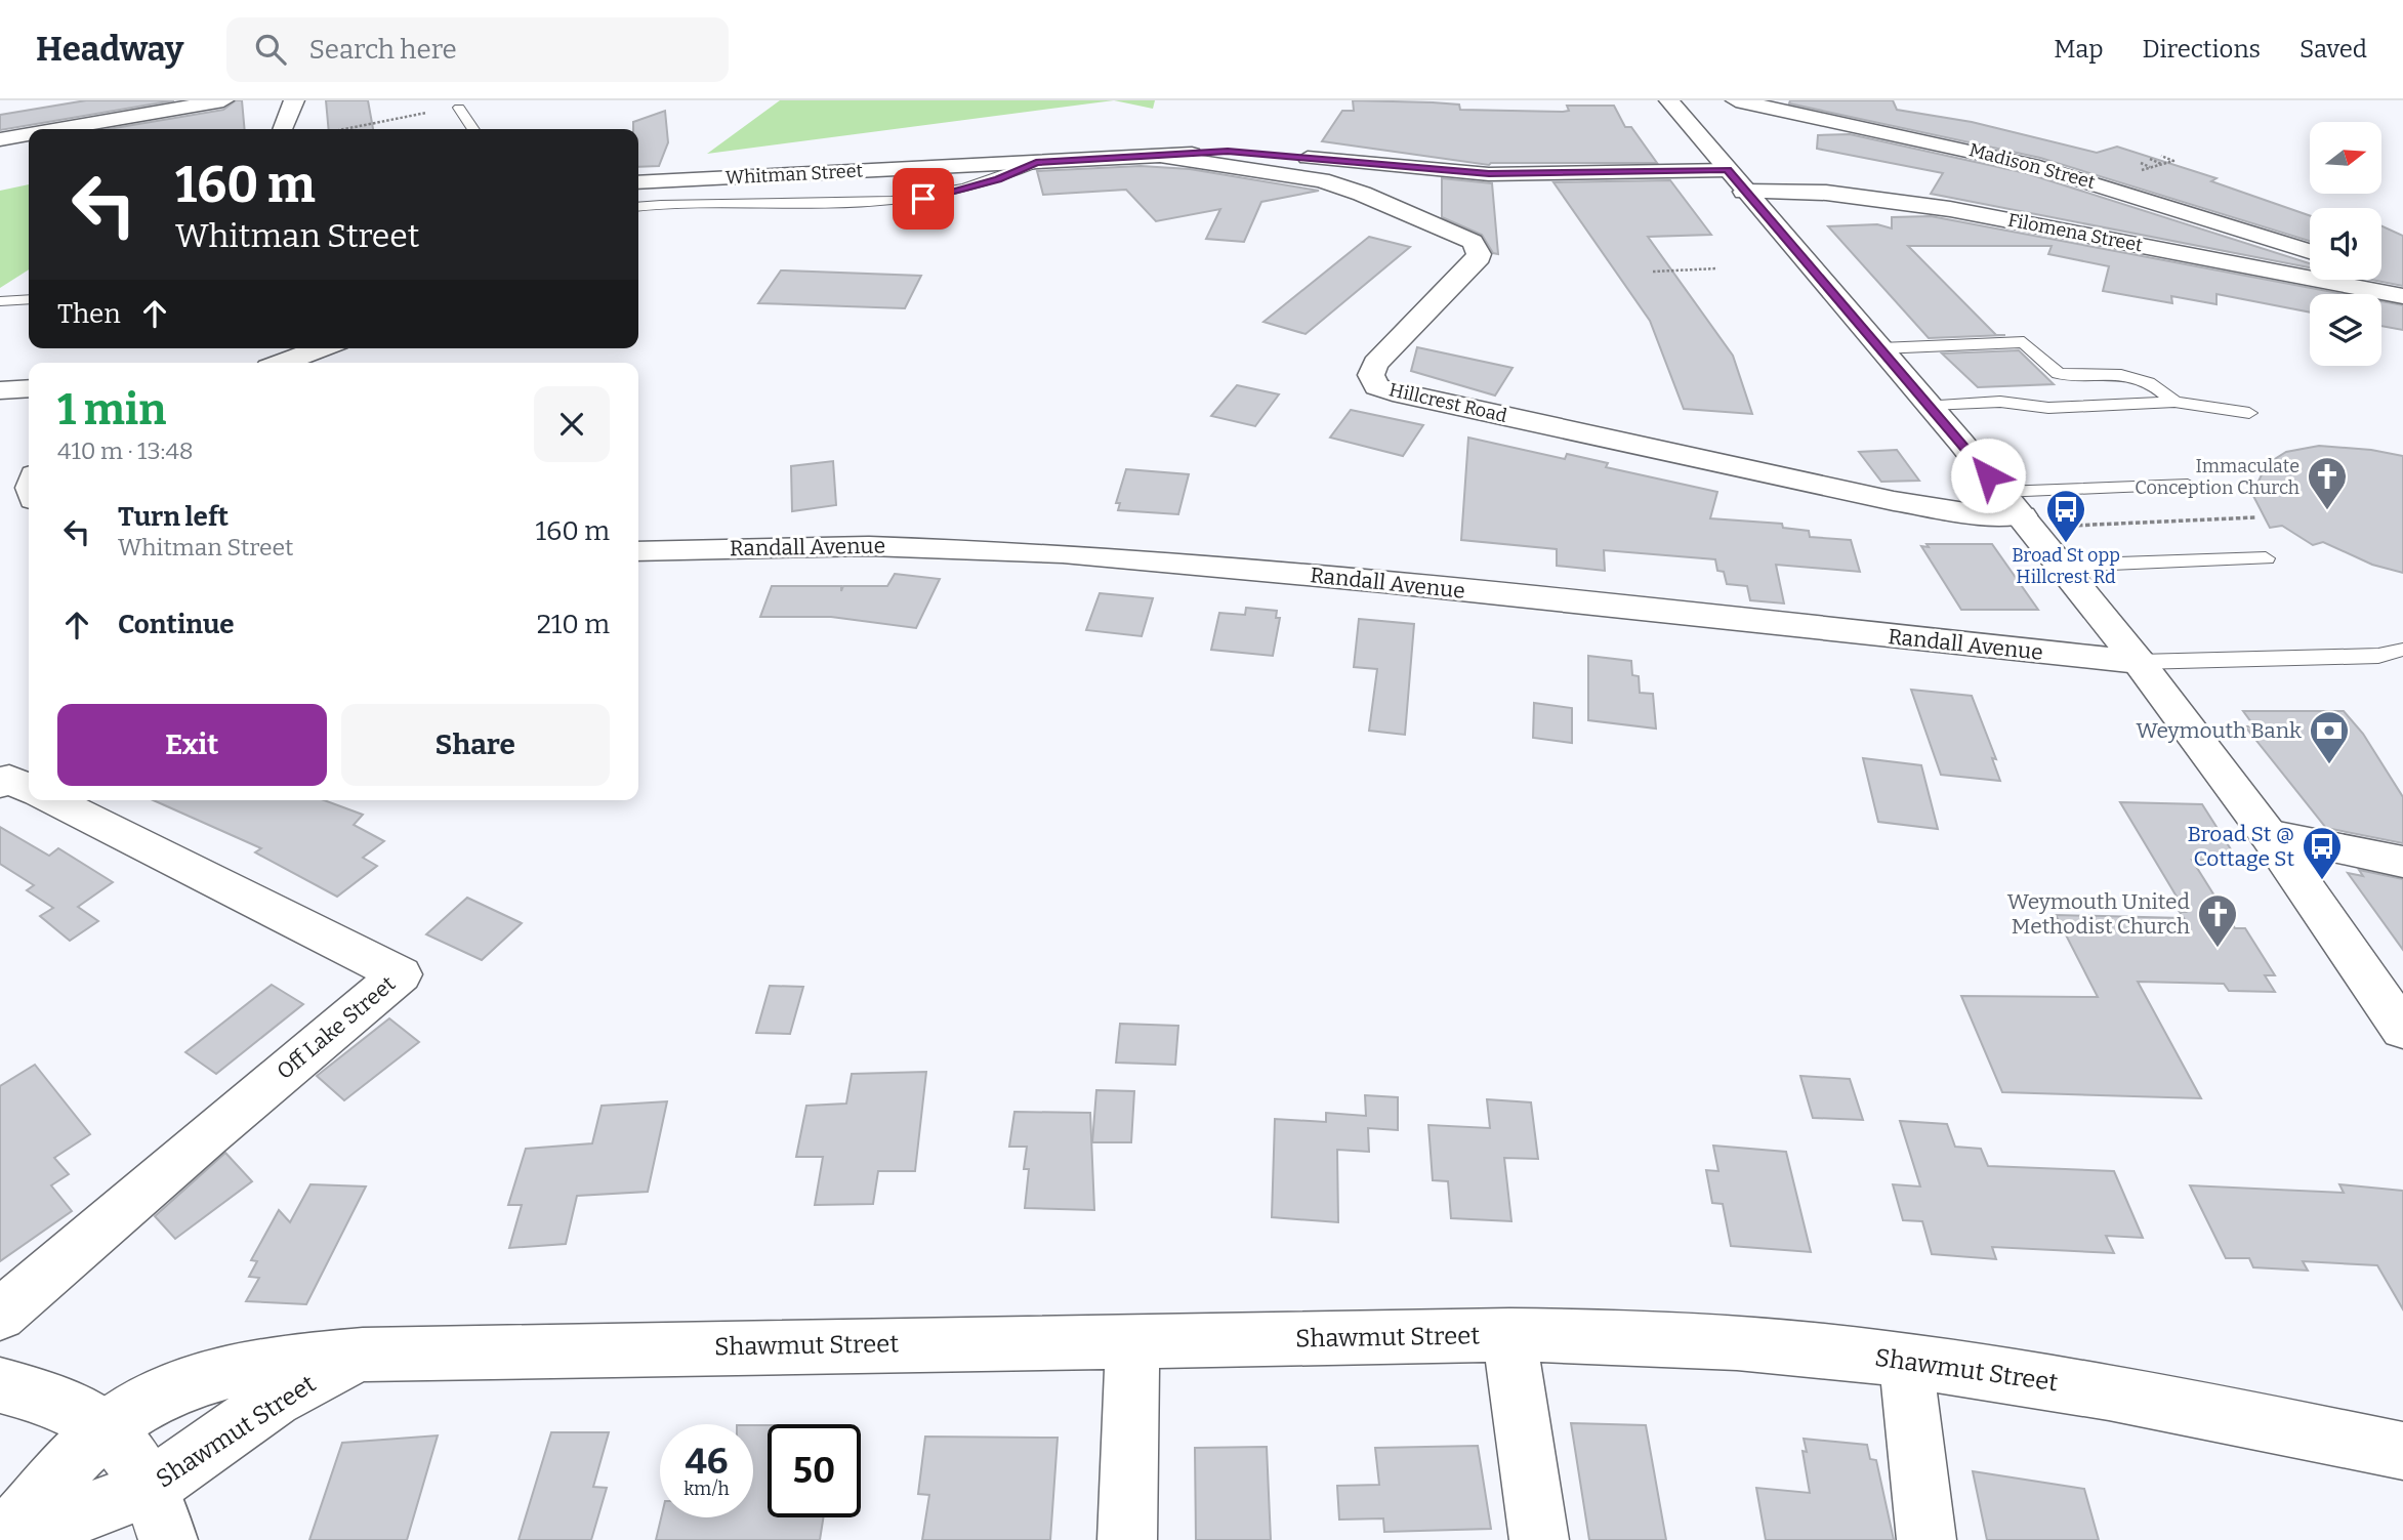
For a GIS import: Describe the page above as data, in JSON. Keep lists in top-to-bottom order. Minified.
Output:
{"streets":{"street":["Madison Street","Whitman Street","Filomena Street","Hillcrest Road","Randall Avenue","Off Lake Street","Shawmut Street"]},"crossings":[["Whitman Street","Filomena Street"],["Whitman Street","Hillcrest Road"]],"places":{"church":["Immaculate Conception Church","Weymouth United Methodist Church"],"bus stop":["Broad St opp Hillcrest Rd","Broad St @ Cottage St"],"bank":["Weymouth Bank"]},"north":"right","page":{"header":"Headway","search":"Search here","nav":["Map","Directions","Saved"],"turn":["160 m","Whitman Street"],"then":"Then","heading":["1 min","410 m · 13:48"],"list":[{"name":"Turn left","note":"Whitman Street","value":"160 m"},{"name":"Continue","value":"210 m"}],"buttons":["Exit","Share"],"speed":"46 km/h","limit":"50"}}
